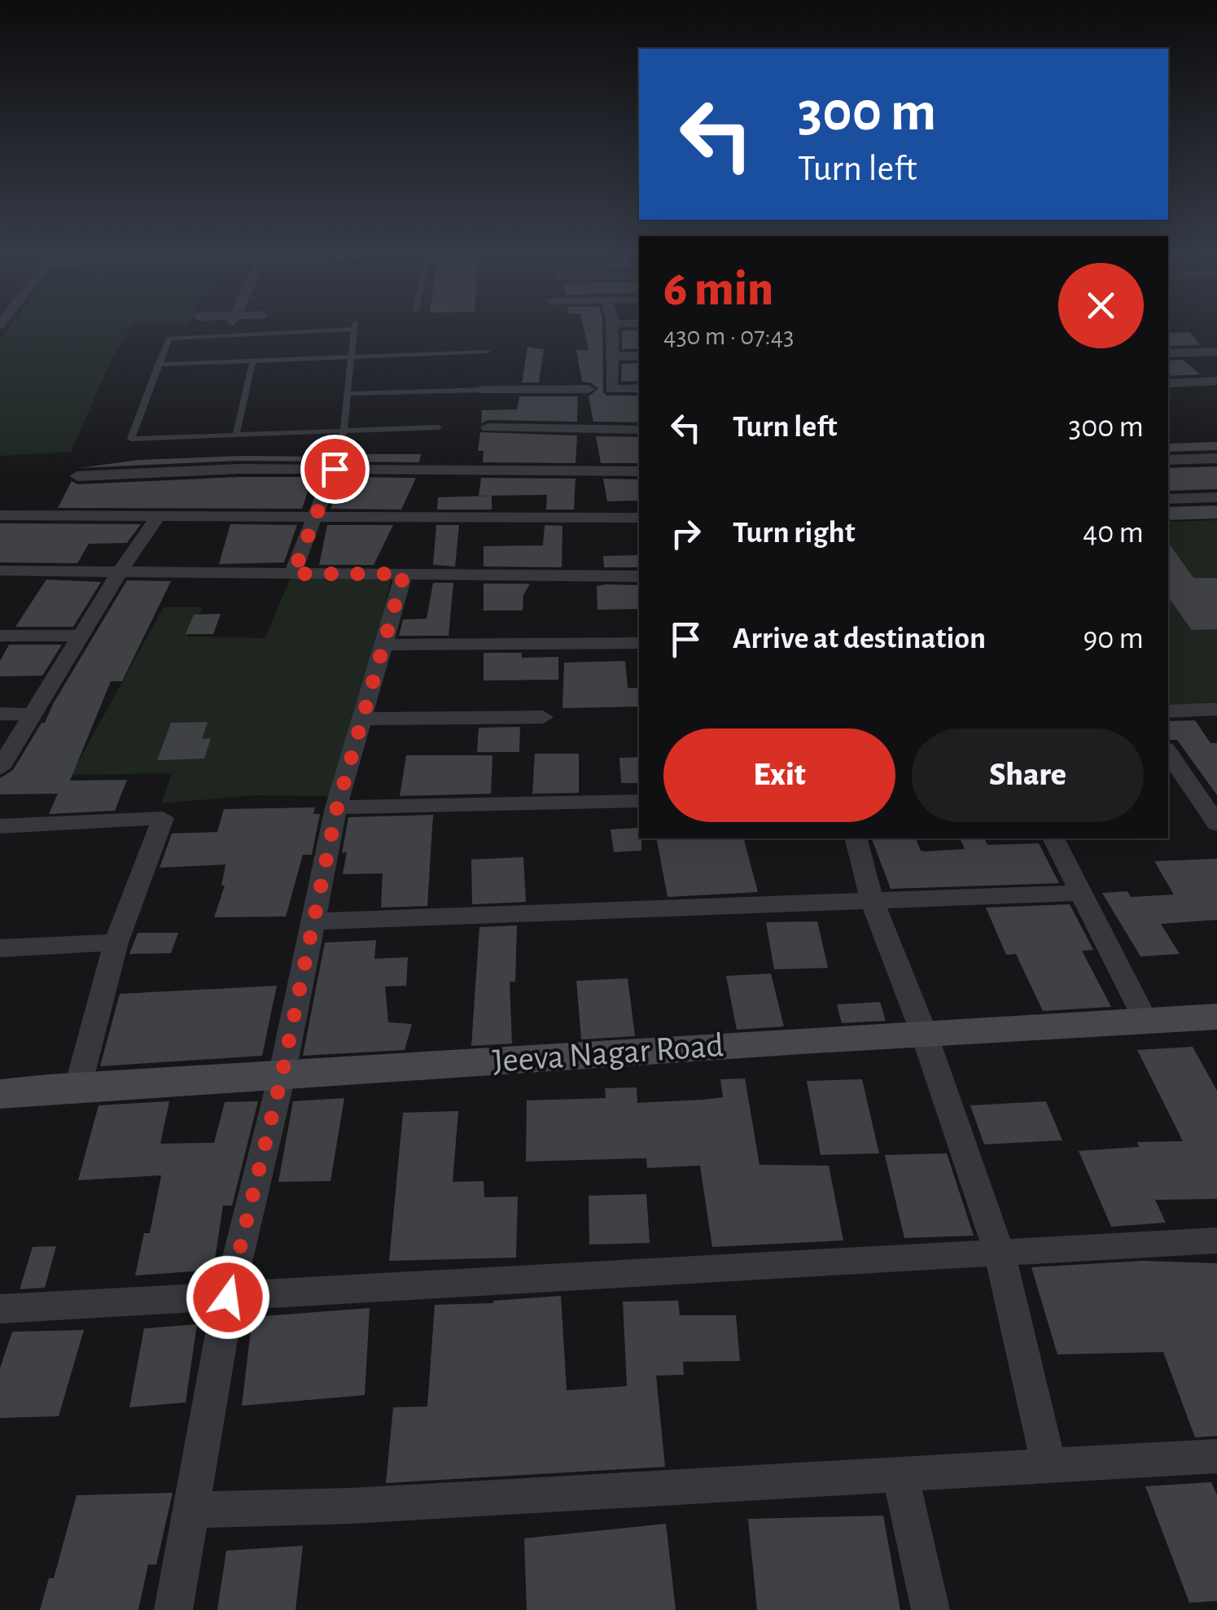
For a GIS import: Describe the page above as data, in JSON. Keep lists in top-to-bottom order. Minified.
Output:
{"streets":{"street":["Jeeva Nagar Road"]},"page":{"turn":["300 m","Turn left"],"heading":["6 min","430 m · 07:43"],"list":[{"name":"Turn left","value":"300 m"},{"name":"Turn right","value":"40 m"},{"name":"Arrive at destination","value":"90 m"}],"buttons":["Exit","Share"]}}
